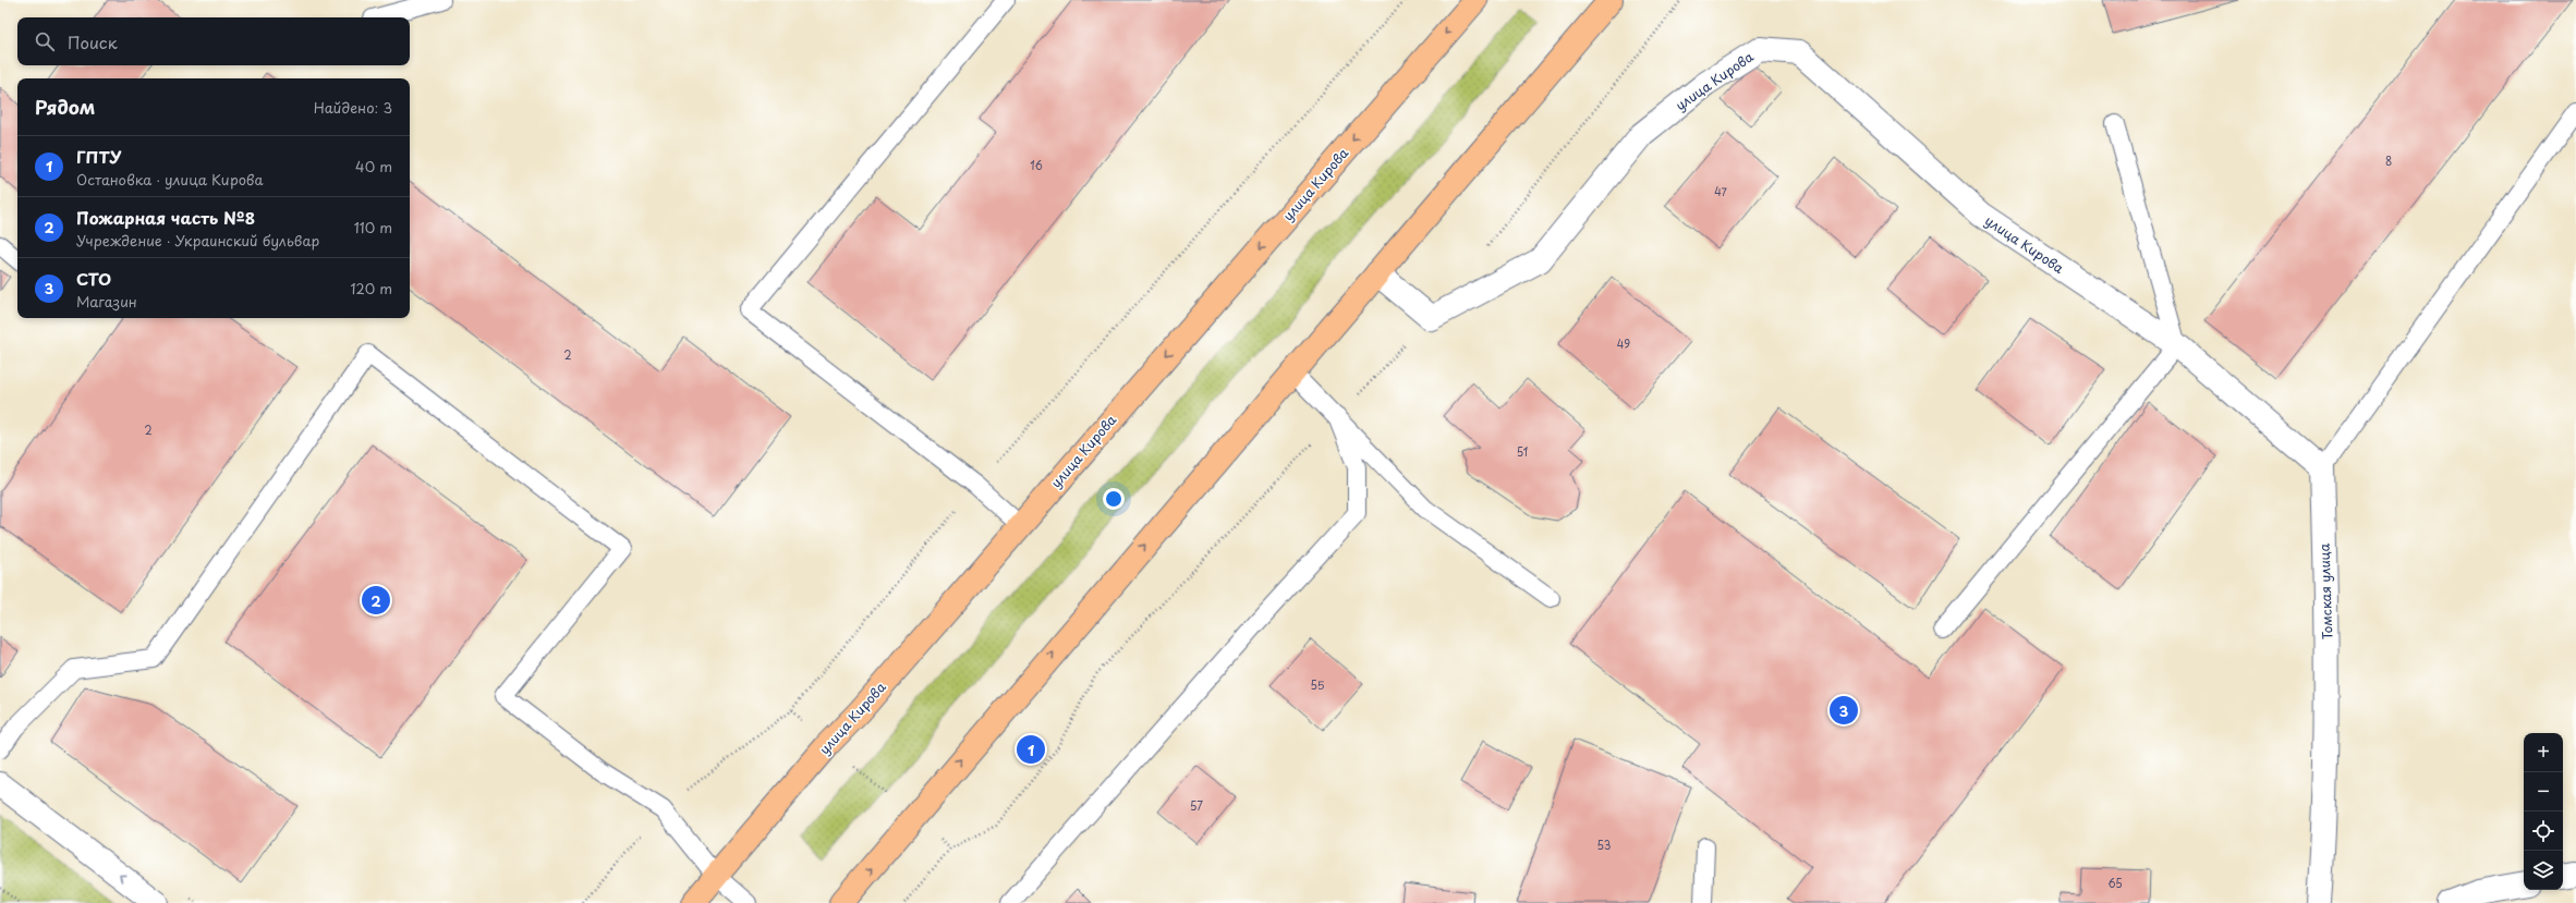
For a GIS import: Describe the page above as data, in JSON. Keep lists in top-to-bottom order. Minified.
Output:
{"streets":{"main road":["улица Кирова"],"street":["Томская улица"]},"house_numbers":["8","16","47","49","2","2","51","55","57","53","65"],"page":{"search":"Поиск","heading":["Рядом","Найдено: 3"],"list":[{"mark":"1","name":"ГПТУ","note":"Остановка · улица Кирова","value":"40 m"},{"mark":"2","name":"Пожарная часть №8","note":"Учреждение · Украинский бульвар","value":"110 m"},{"mark":"3","name":"СТО","note":"Магазин","value":"120 m"}],"pins":["2","3","1"],"map_buttons":["+","−"]}}
